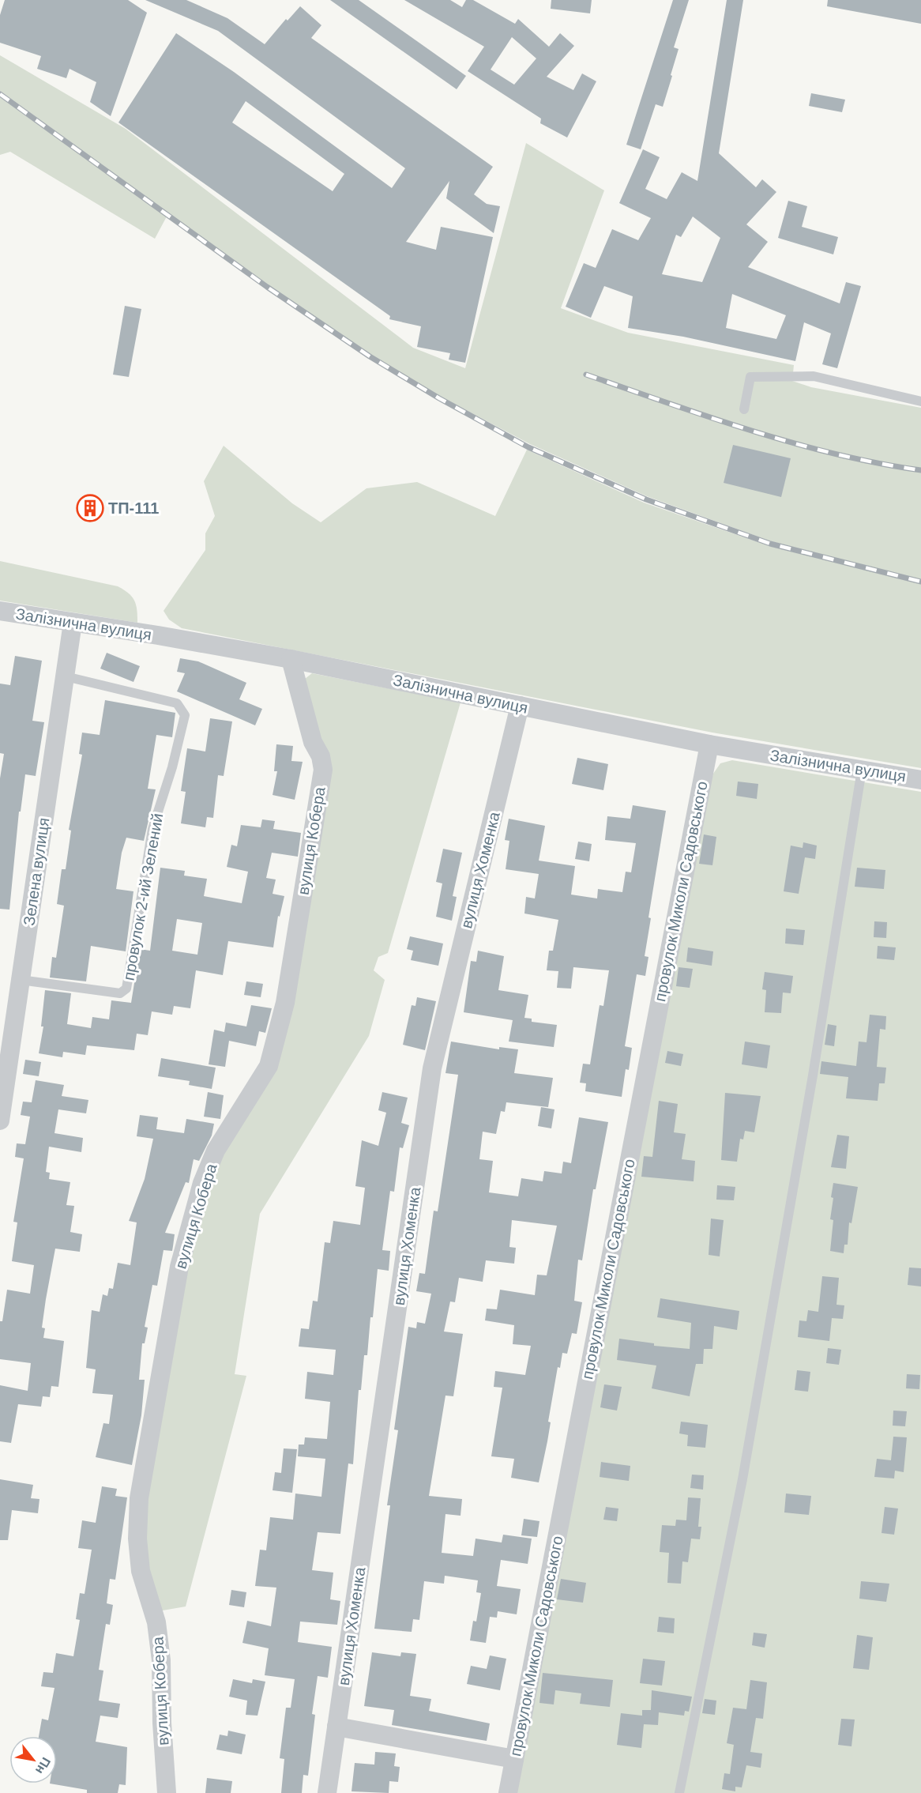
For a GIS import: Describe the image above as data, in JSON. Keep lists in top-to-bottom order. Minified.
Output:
{"streets":{"street":["Залізнична вулиця","вулиця Кобера","вулиця Хоменка","Зелена вулиця","провулок Миколи Садовського"],"lane":["провулок 2-ий Зелений"]},"crossings":[["Залізнична вулиця","вулиця Кобера"],["Залізнична вулиця","вулиця Хоменка"],["Залізнична вулиця","Зелена вулиця"],["Залізнична вулиця","провулок Миколи Садовського"],["Зелена вулиця","провулок 2-ий Зелений"]],"places":{"building":["ТП-111"]},"north":"bottom right"}
